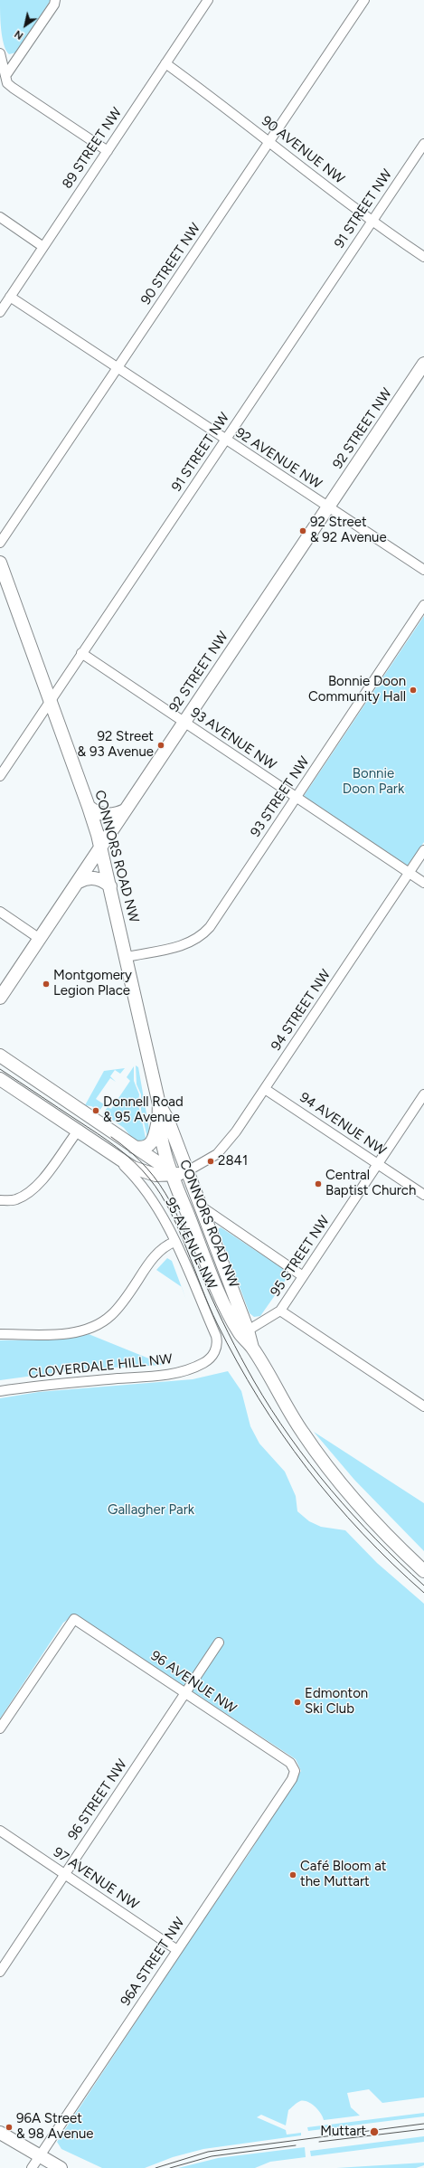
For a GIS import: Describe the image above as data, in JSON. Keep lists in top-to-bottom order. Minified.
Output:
{"streets":{"main road":["92 STREET NW","CONNORS ROAD NW","95 AVENUE NW"],"street":["89 STREET NW","90 AVENUE NW","91 STREET NW","90 STREET NW","92 AVENUE NW","93 AVENUE NW","93 STREET NW","94 STREET NW","94 AVENUE NW","95 STREET NW","CLOVERDALE HILL NW","96 AVENUE NW","96 STREET NW","97 AVENUE NW","96A STREET NW"]},"crossings":[["89 STREET NW","90 AVENUE NW"],["89 STREET NW","92 AVENUE NW"],["90 AVENUE NW","91 STREET NW"],["90 AVENUE NW","90 STREET NW"],["91 STREET NW","92 AVENUE NW"],["91 STREET NW","93 AVENUE NW"],["91 STREET NW","CONNORS ROAD NW"],["90 STREET NW","92 AVENUE NW"],["92 STREET NW","92 AVENUE NW"],["92 STREET NW","93 AVENUE NW"],["92 STREET NW","CONNORS ROAD NW"],["93 AVENUE NW","93 STREET NW"],["93 AVENUE NW","94 STREET NW"],["93 STREET NW","CONNORS ROAD NW"],["CONNORS ROAD NW","94 STREET NW"],["CONNORS ROAD NW","95 AVENUE NW"],["CONNORS ROAD NW","95 STREET NW"],["94 STREET NW","94 AVENUE NW"],["94 STREET NW","95 AVENUE NW"],["94 AVENUE NW","95 STREET NW"],["95 AVENUE NW","95 STREET NW"],["95 AVENUE NW","CLOVERDALE HILL NW"],["96 AVENUE NW","96 STREET NW"],["96 AVENUE NW","96A STREET NW"],["96 STREET NW","97 AVENUE NW"],["97 AVENUE NW","96A STREET NW"]],"parks":["Bonnie Doon Park","Gallagher Park"],"places":["92 Street & 92 Avenue","Bonnie Doon Community Hall","92 Street & 93 Avenue","Montgomery Legion Place","Donnell Road & 95 Avenue","2841","Central Baptist Church","Edmonton Ski Club","Café Bloom at the Muttart","96A Street & 98 Avenue","Muttart"],"north":"bottom left"}
